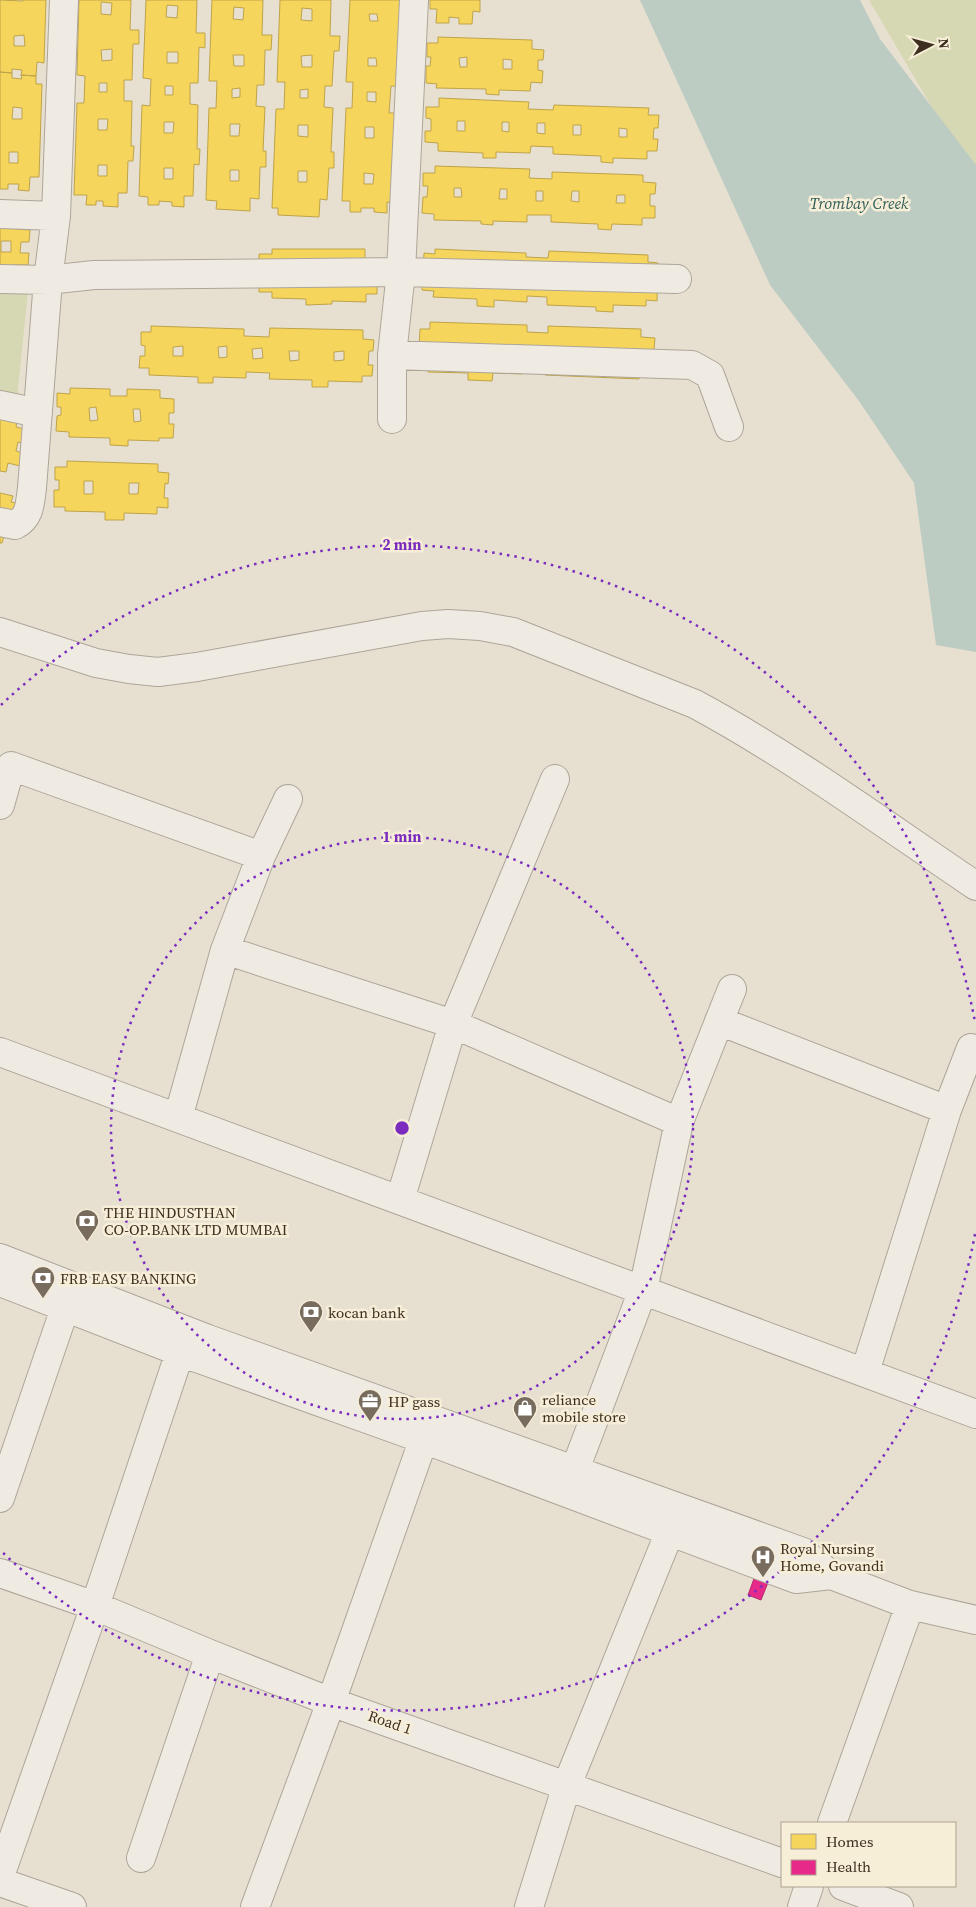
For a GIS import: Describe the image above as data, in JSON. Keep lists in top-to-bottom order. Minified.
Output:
{"streets":{"street":["Road 1"]},"water":["Trombay Creek"],"places":{"bank":["THE HINDUSTHAN CO-OP.BANK LTD MUMBAI","FRB EASY BANKING","kocan bank"],"office":["HP gass"],"shop":["reliance mobile store"],"hospital":["Royal Nursing Home, Govandi"]},"legend":["Homes","Health"],"north":"right","rings":["2 min","1 min"]}
